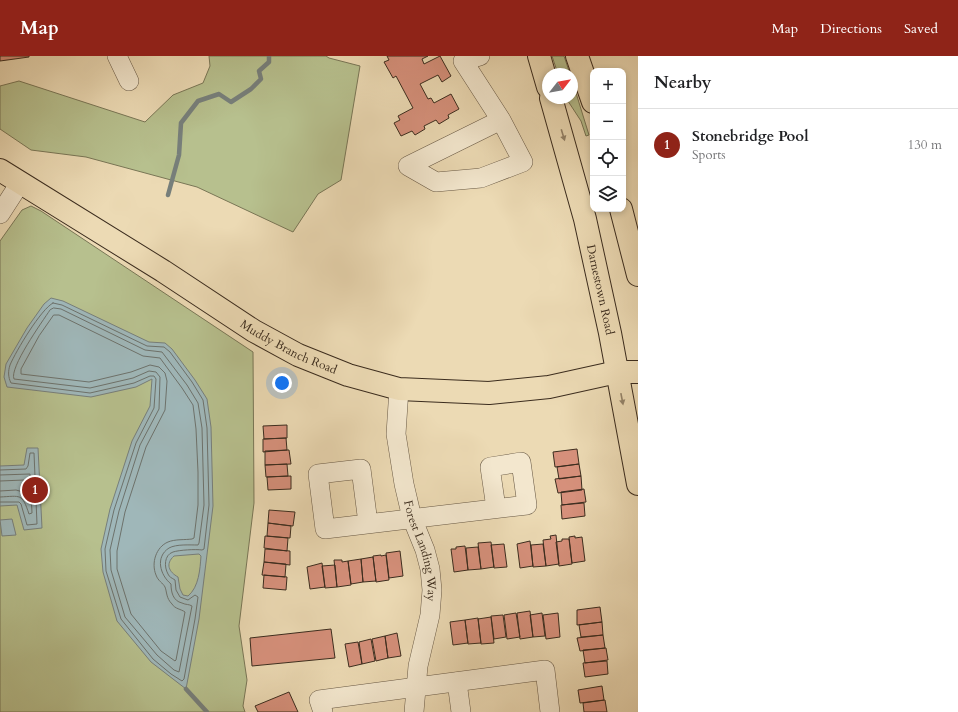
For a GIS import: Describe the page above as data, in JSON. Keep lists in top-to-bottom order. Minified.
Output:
{"streets":{"main road":["Darnestown Road","Muddy Branch Road"],"street":["Forest Landing Way"]},"crossings":[["Darnestown Road","Muddy Branch Road"],["Muddy Branch Road","Forest Landing Way"]],"one_way":["Darnestown Road"],"north":"top right","page":{"header":"Map","nav":["Map","Directions","Saved"],"heading":"Nearby","map_buttons":["+","−"],"list":[{"mark":"1","name":"Stonebridge Pool","note":"Sports","value":"130 m"}],"pins":"1"}}
